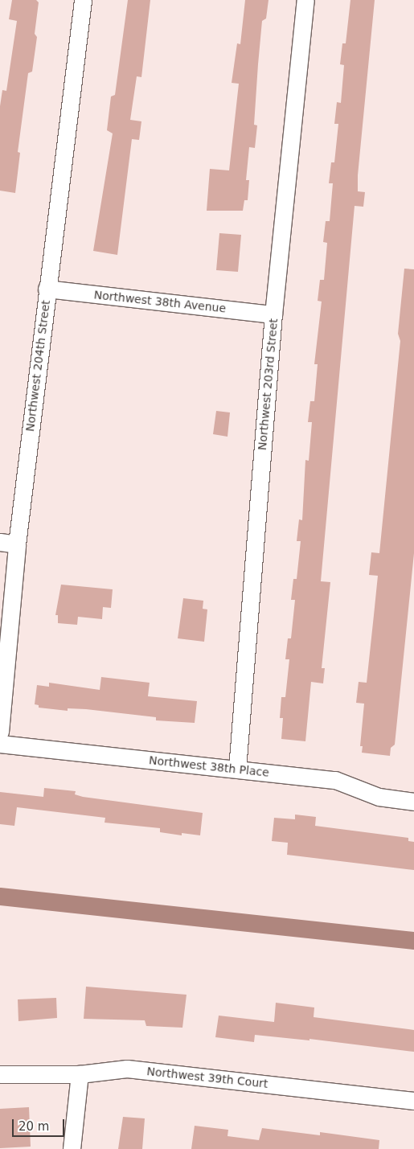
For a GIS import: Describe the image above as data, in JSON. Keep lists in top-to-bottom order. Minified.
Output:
{"streets":{"street":["Northwest 38th Avenue","Northwest 204th Street","Northwest 203rd Street","Northwest 38th Place","Northwest 39th Court"]},"crossings":[["Northwest 38th Avenue","Northwest 204th Street"],["Northwest 38th Avenue","Northwest 203rd Street"],["Northwest 203rd Street","Northwest 38th Place"]],"scale_bar":"20 m"}
